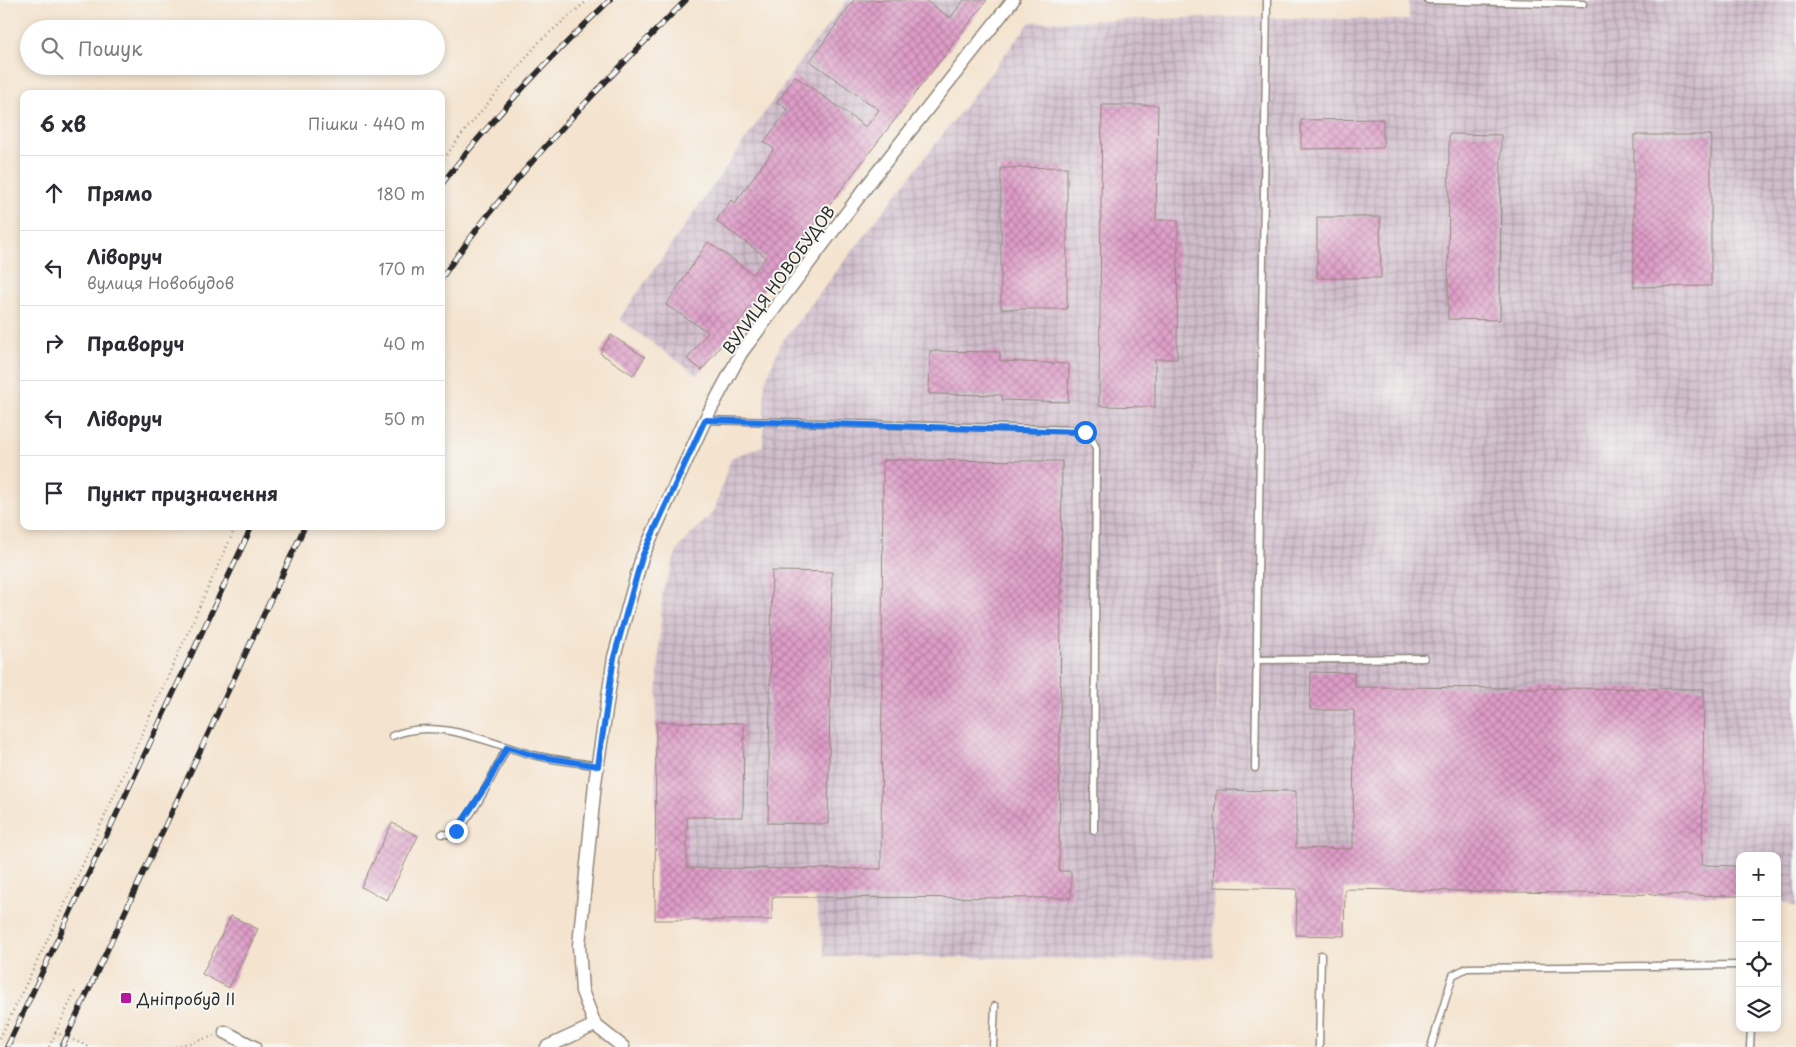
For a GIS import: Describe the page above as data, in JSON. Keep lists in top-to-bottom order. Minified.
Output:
{"streets":{"street":["ВУЛИЦЯ НОВОБУДОВ"]},"places":{"transit":["Дніпробуд ІІ"]},"page":{"search":"Пошук","heading":["6 хв","Пішки · 440 m"],"list":[["Прямо","180 m"],["Ліворуч","вулиця Новобудов","170 m"],["Праворуч","40 m"],["Ліворуч","50 m"],"Пункт призначення"],"map_buttons":["+","−"]}}
